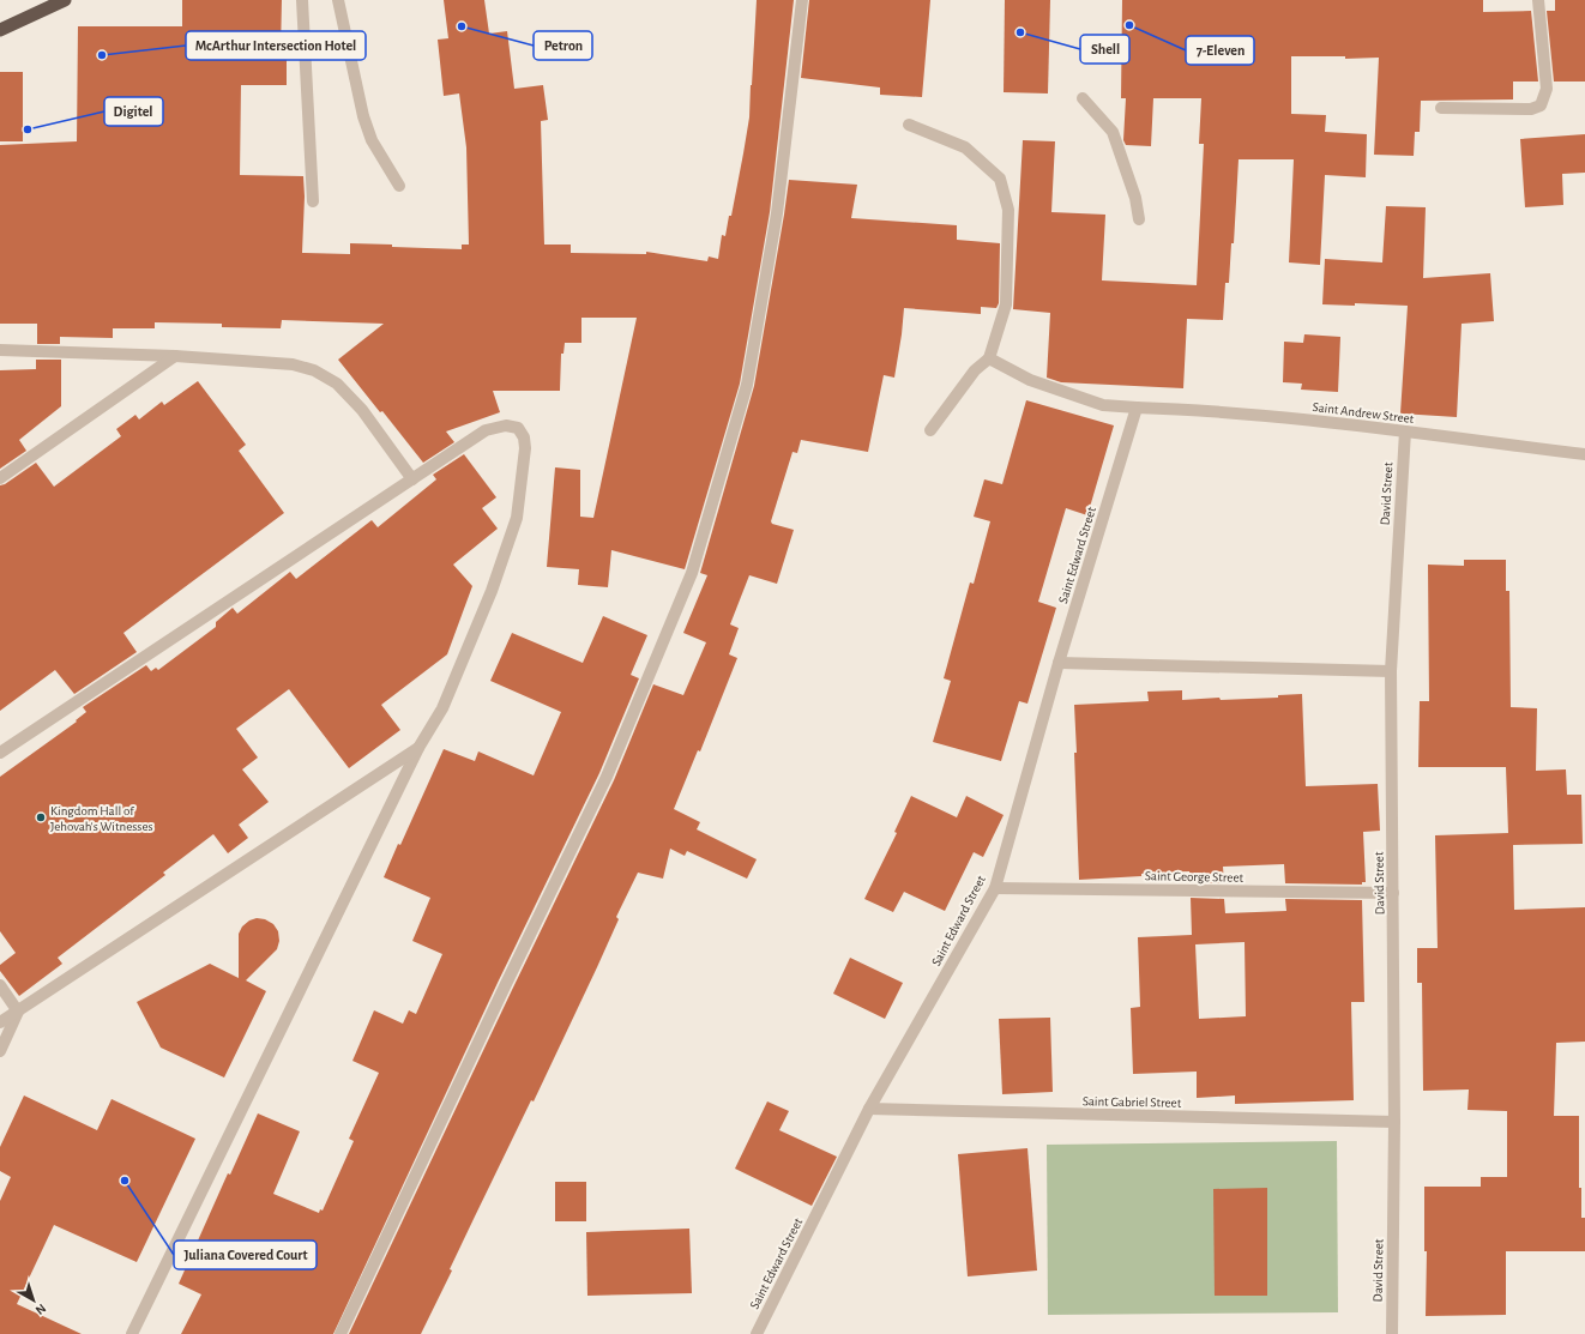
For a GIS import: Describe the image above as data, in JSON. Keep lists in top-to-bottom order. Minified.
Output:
{"streets":{"street":["Saint Andrew Street","David Street","Saint Edward Street","Saint George Street","Saint Gabriel Street"]},"crossings":[["Saint Andrew Street","David Street"],["Saint Andrew Street","Saint Edward Street"],["David Street","Saint George Street"],["David Street","Saint Gabriel Street"],["Saint Edward Street","Saint George Street"],["Saint Edward Street","Saint Gabriel Street"]],"places":["7-Eleven","Petron","Shell","McArthur Intersection Hotel","Digitel","Kingdom Hall of Jehovah's Witnesses","Juliana Covered Court"],"north":"bottom right"}
